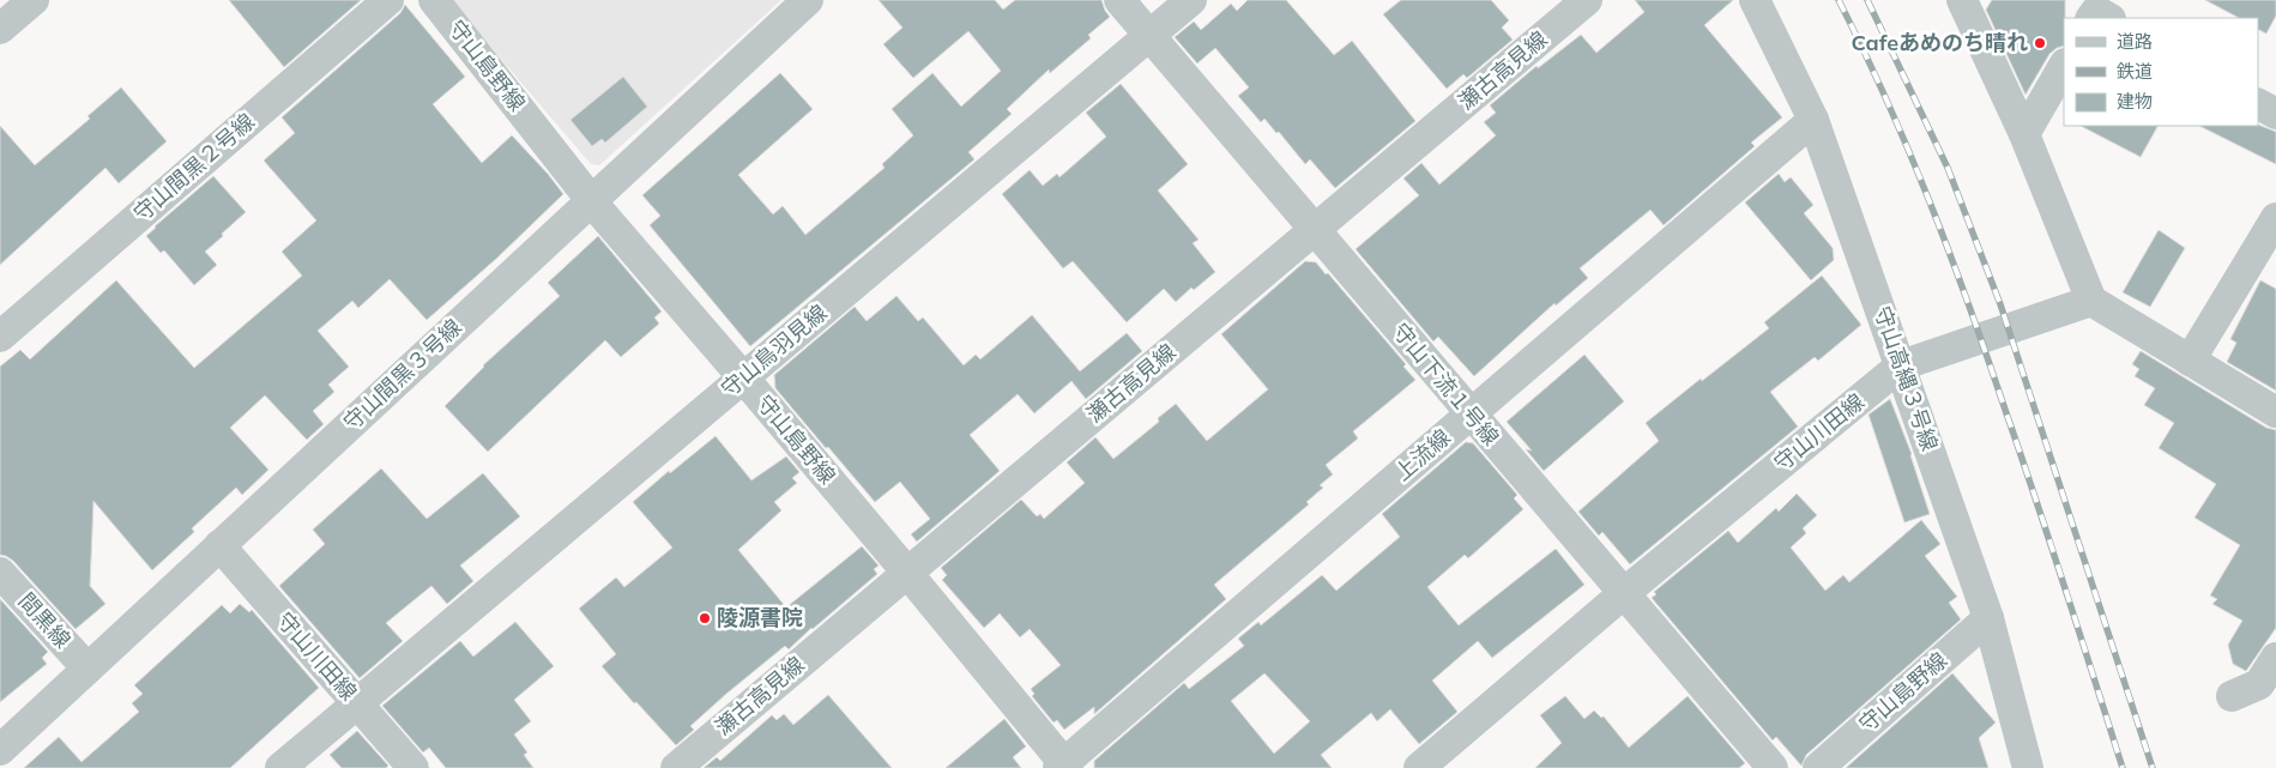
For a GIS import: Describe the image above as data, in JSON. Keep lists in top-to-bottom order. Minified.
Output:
{"streets":{"street":["守山島野線","瀬古高見線","守山間黒２号線","守山鳥羽見線","守山間黒３号線","守山高縄３号線","守山下流１号線","守山川田線","上流線","間黒線"]},"crossings":[["守山島野線","瀬古高見線"],["守山島野線","守山鳥羽見線"],["守山島野線","守山間黒３号線"],["守山島野線","守山高縄３号線"],["守山島野線","上流線"],["瀬古高見線","守山下流１号線"],["守山鳥羽見線","守山下流１号線"],["守山鳥羽見線","守山川田線"],["守山間黒３号線","守山川田線"],["守山間黒３号線","間黒線"],["守山高縄３号線","守山川田線"],["守山高縄３号線","上流線"],["守山下流１号線","守山川田線"],["守山下流１号線","上流線"]],"places":["Cafeあめのち晴れ","陵源書院"],"legend":["道路","鉄道","建物"]}
